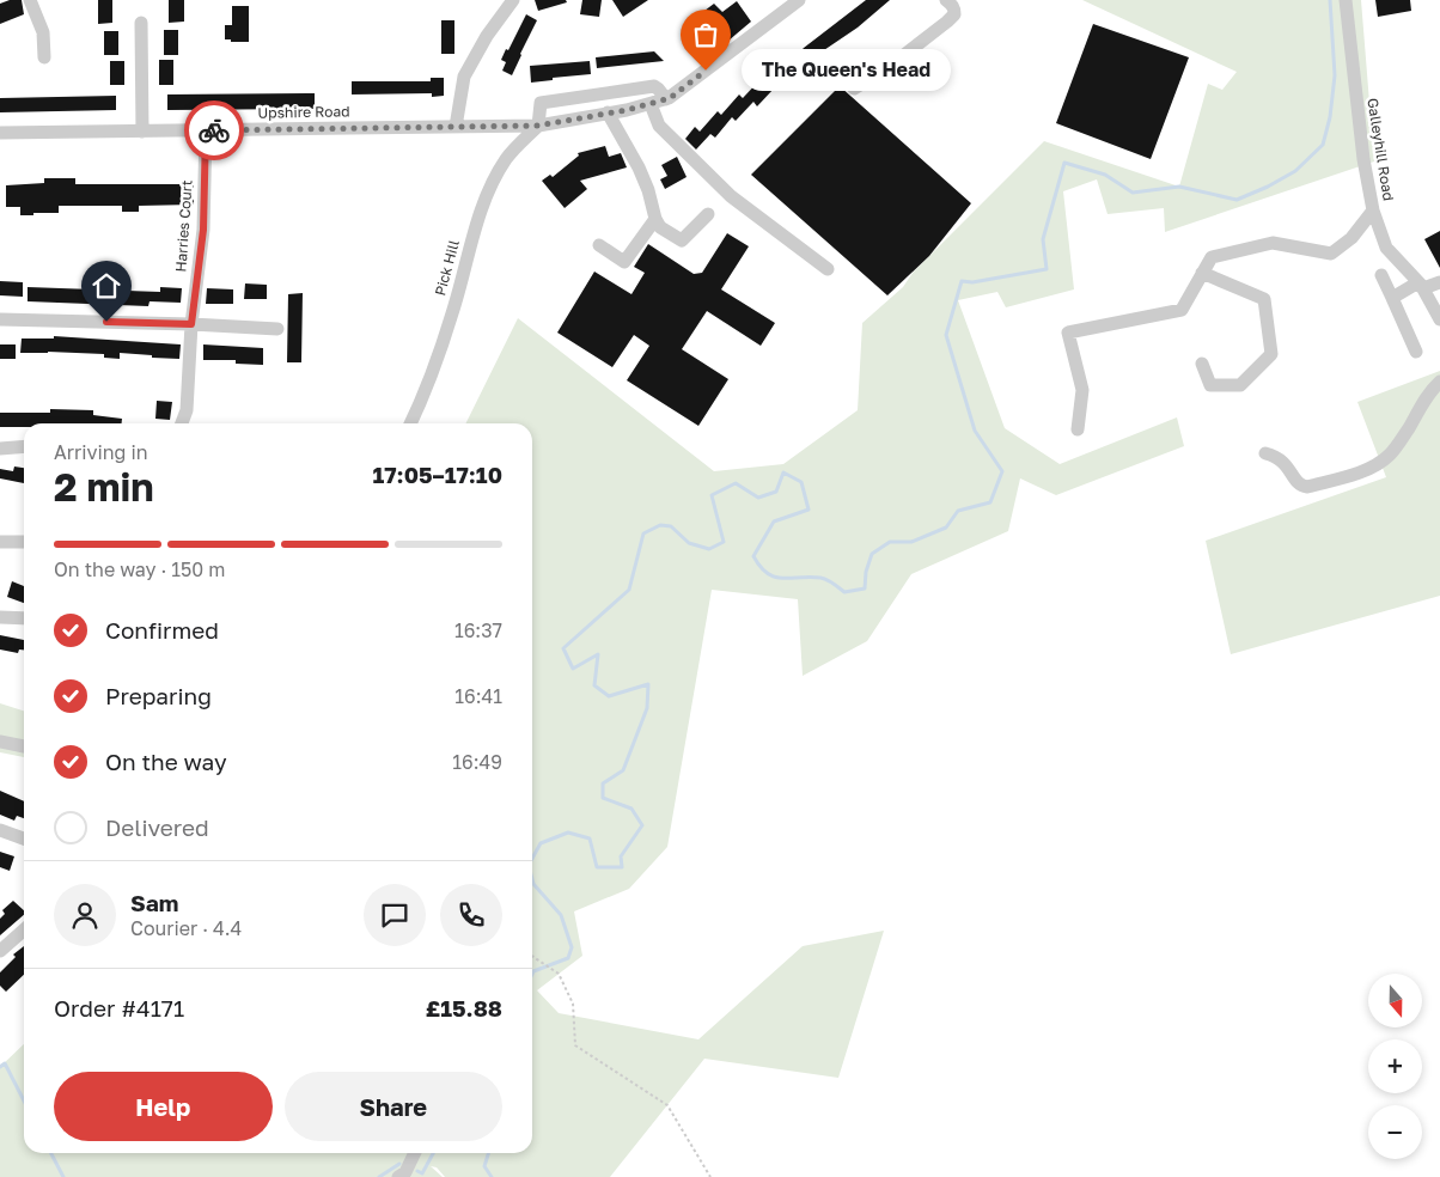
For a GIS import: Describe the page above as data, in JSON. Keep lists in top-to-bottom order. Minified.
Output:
{"streets":{"street":["Upshire Road","Galleyhill Road","Harries Court","Pick Hill"]},"crossings":[["Upshire Road","Harries Court"],["Upshire Road","Pick Hill"]],"places":["The Queen's Head"],"north":"bottom","page":{"bubble":"The Queen's Head","heading":["2 min","Arriving in","17:05–17:10"],"panel":["Sam","Courier · 4.4","Order #4171","£15.88"],"bar":"On the way · 150 m","list":[["Confirmed","16:37"],["Preparing","16:41"],["On the way","16:49"],"Delivered"],"map_buttons":["+","−"],"buttons":["Help","Share"]}}
